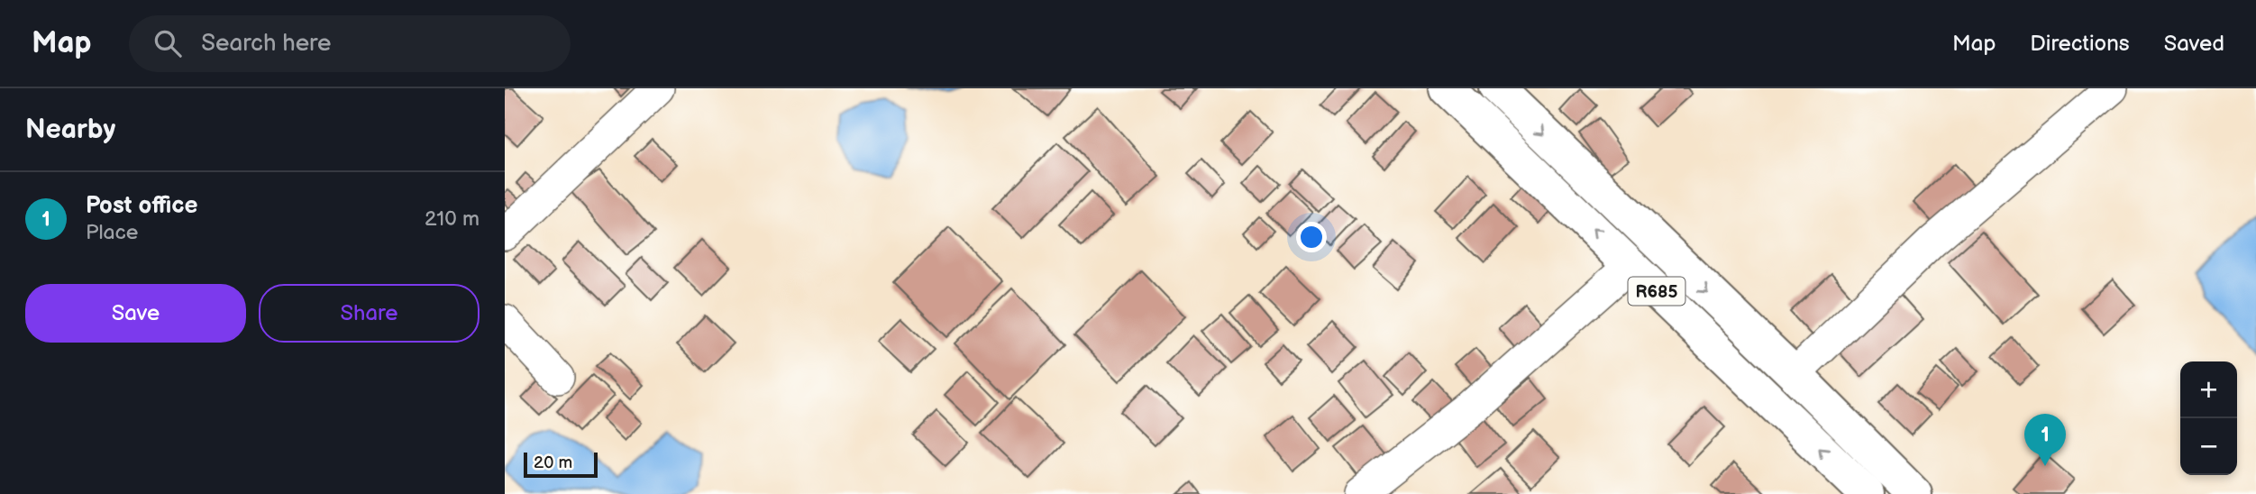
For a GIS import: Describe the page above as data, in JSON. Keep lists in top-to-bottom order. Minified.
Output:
{"streets":{"main road":["R685"]},"scale_bar":"20 m","page":{"header":"Map","search":"Search here","nav":["Map","Directions","Saved"],"heading":"Nearby","list":[{"mark":"1","name":"Post office","note":"Place","value":"210 m"}],"buttons":["Save","Share"],"map_buttons":["+","−"],"pins":"1","scale":"20 m"}}
